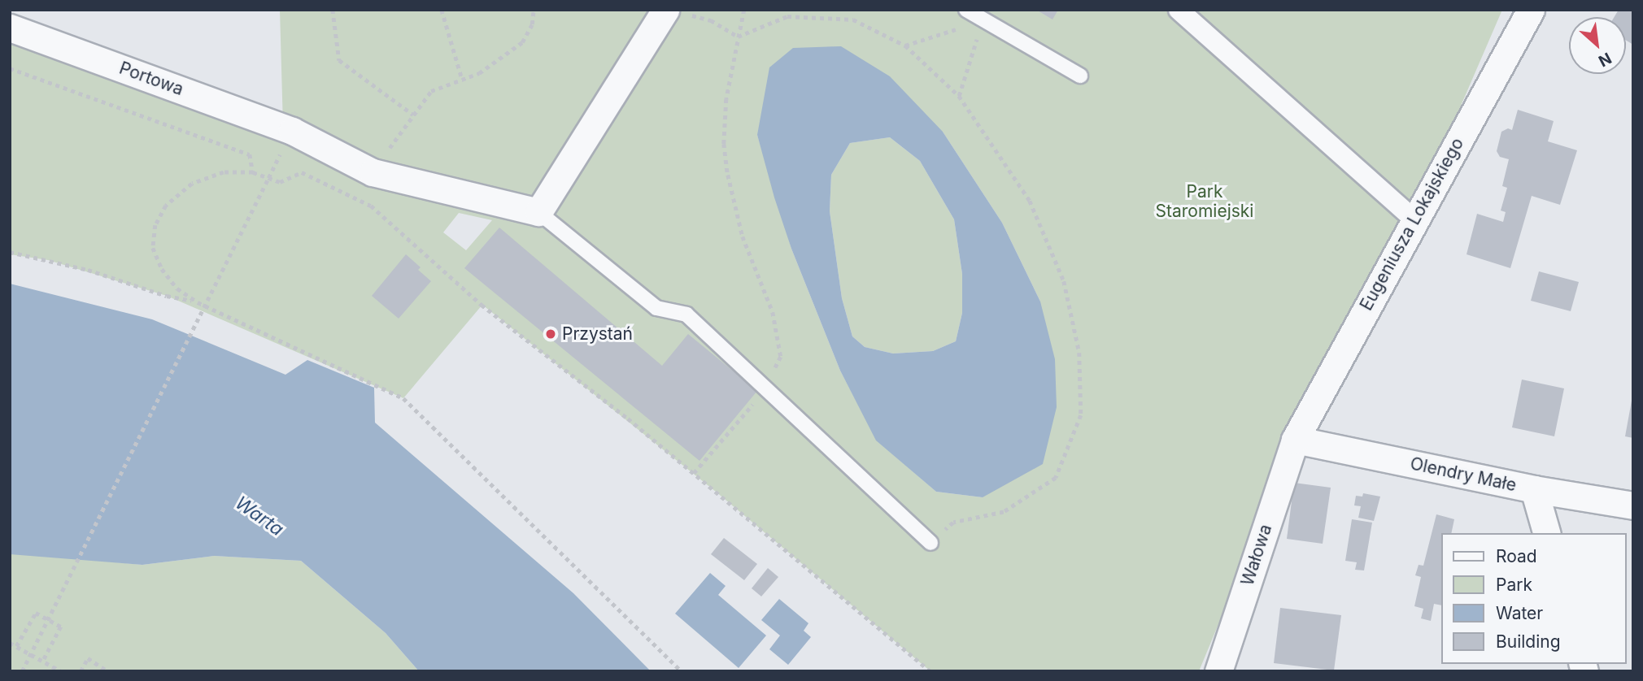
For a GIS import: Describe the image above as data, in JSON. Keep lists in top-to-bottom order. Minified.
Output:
{"streets":{"street":["Portowa","Eugeniusza Lokajskiego","Olendry Małe","Wałowa"]},"crossings":[["Eugeniusza Lokajskiego","Olendry Małe"],["Eugeniusza Lokajskiego","Wałowa"],["Olendry Małe","Wałowa"]],"water":["Warta"],"parks":["Park Staromiejski"],"places":["Przystań"],"legend":["Road","Park","Water","Building"],"north":"bottom right"}
